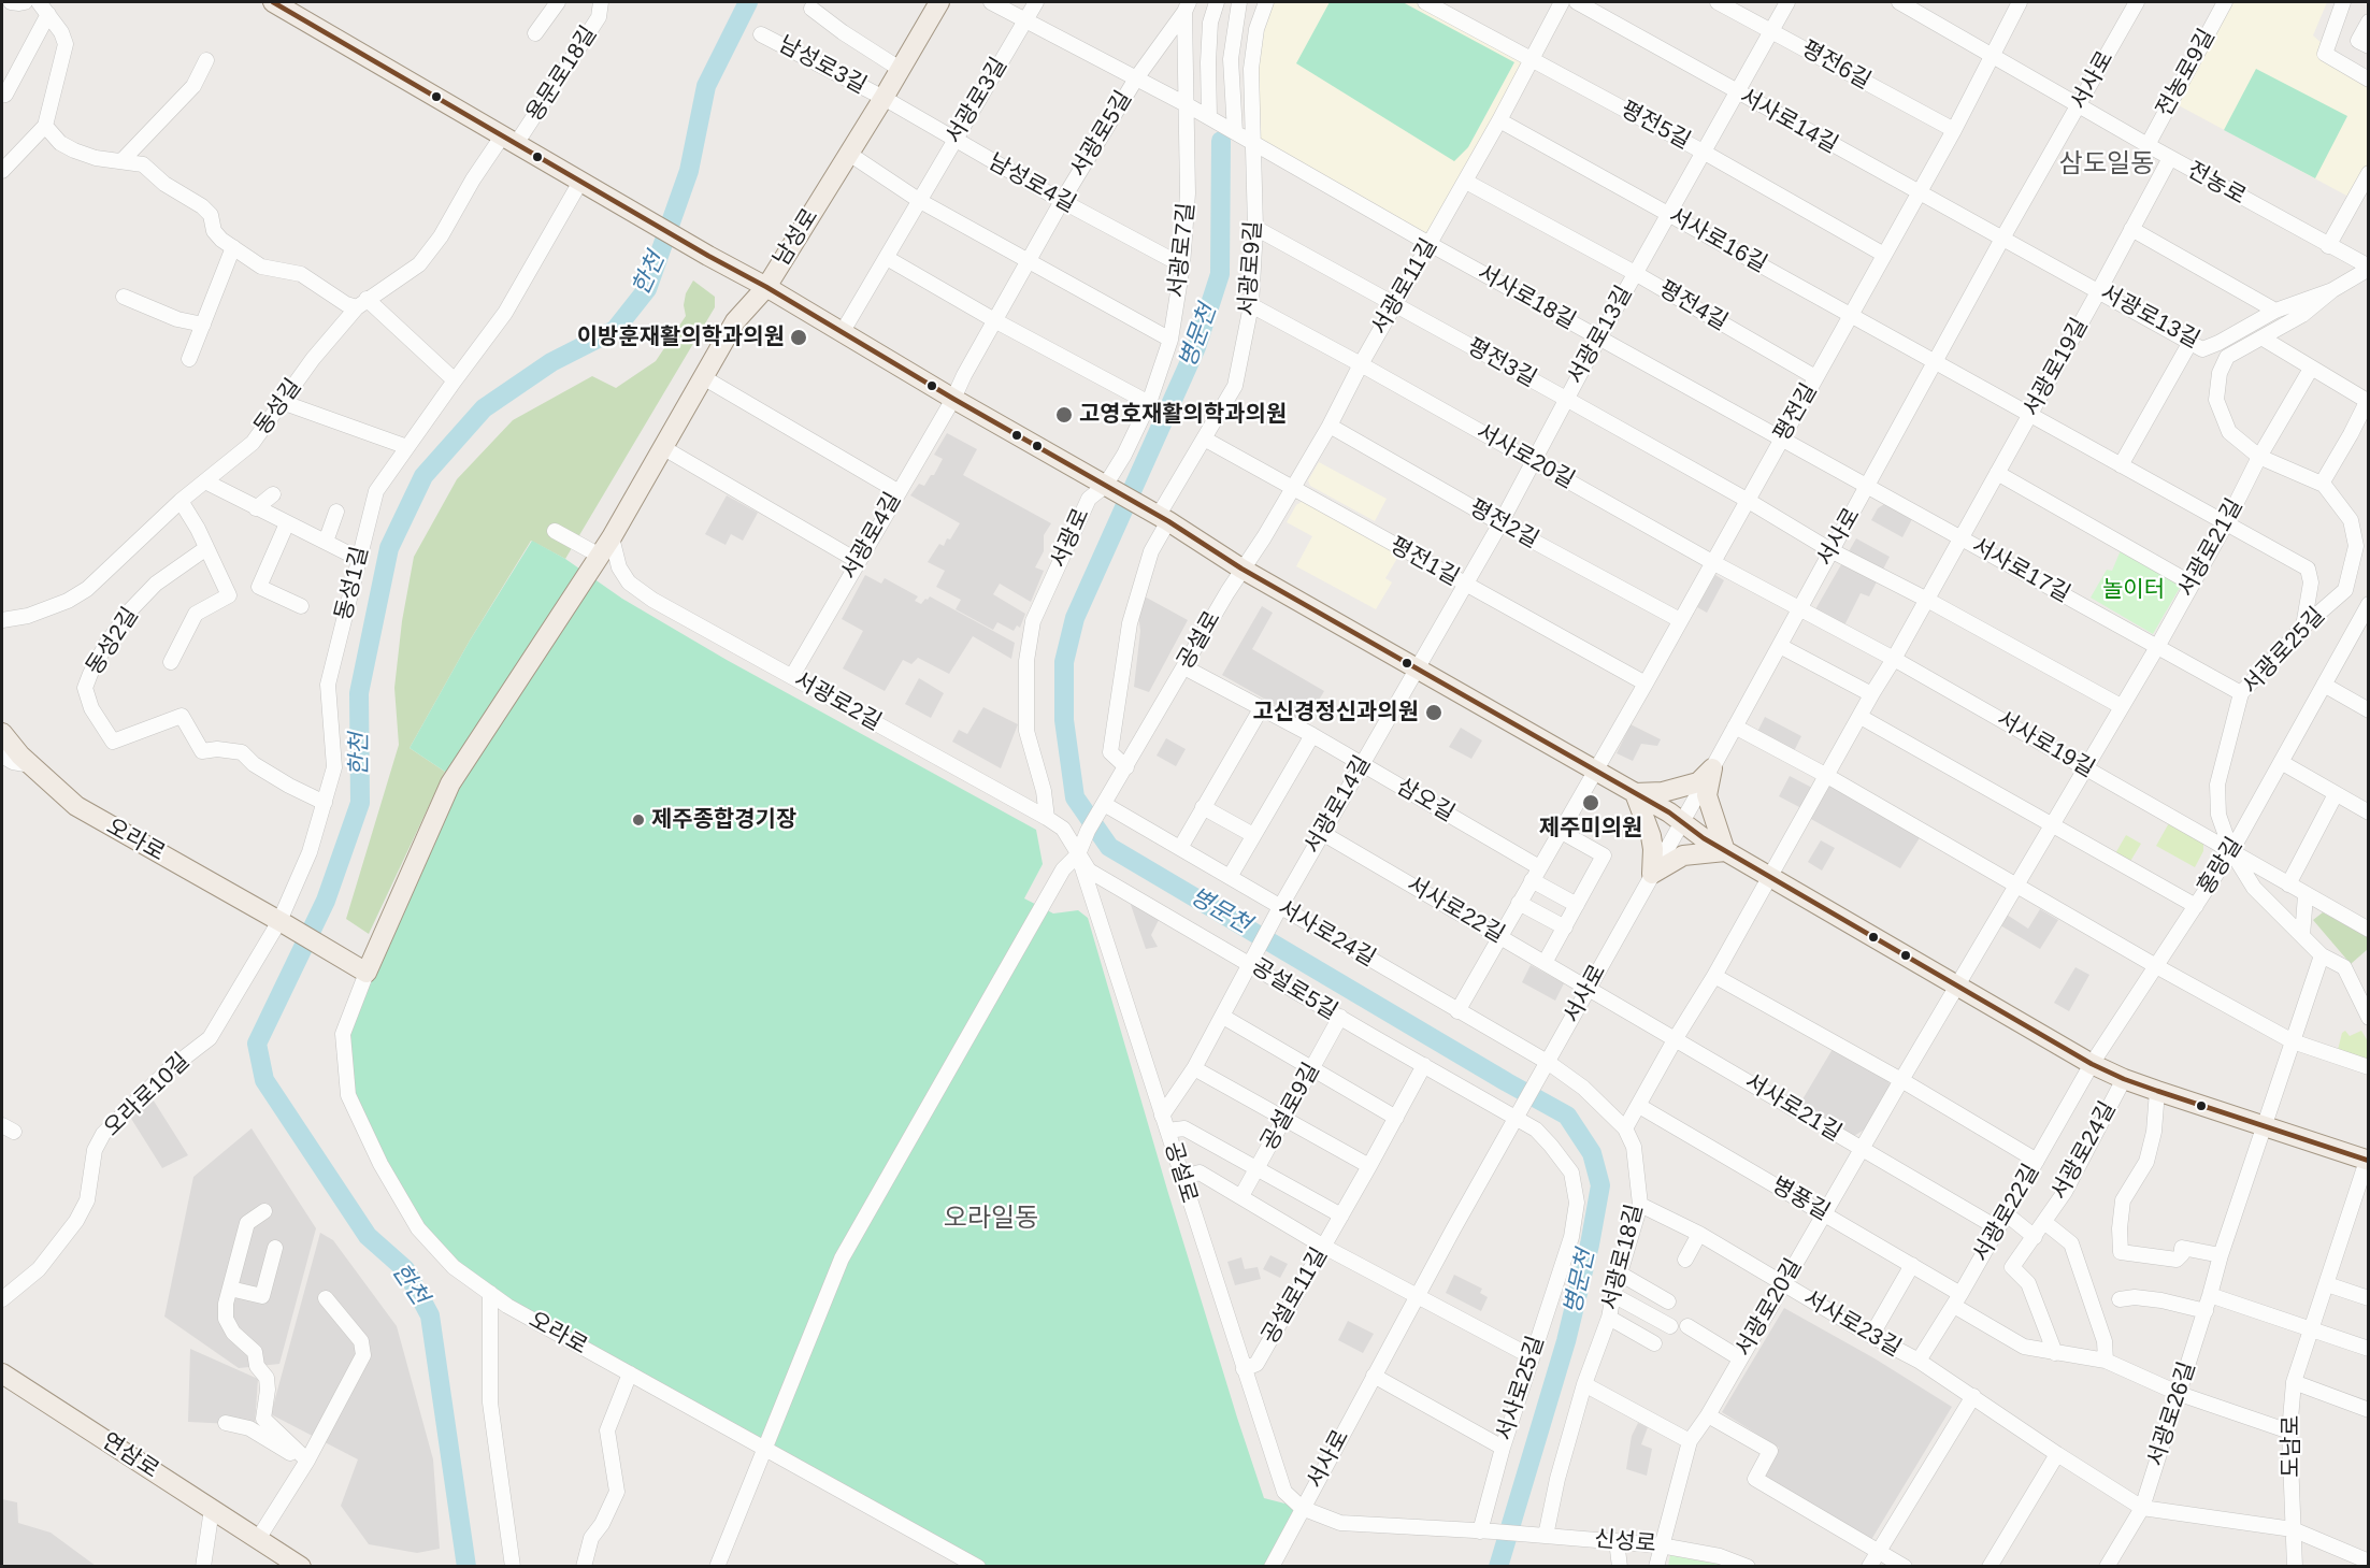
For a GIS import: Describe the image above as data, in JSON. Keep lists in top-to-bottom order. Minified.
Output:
{"streets":{"main road":["남성로","서광로","오라로","연삼로"],"street":["남성로3길","평전6길","전농로9길","용문로18길","서사로","서광로3길","서사로14길","평전5길","서광로5길","남성로4길","전농로","서사로16길","서광로7길","서광로9길","서광로11길","서사로18길","평전4길","서광로13길","평전3길","서광로19길","동성길","평전길","서사로20길","평전2길","서광로4길","서광로21길","평전1길","서사로17길","동성1길","공설로","동성2길","서광로25길","서광로2길","서사로19길","삼오길","서광로14길","홍랑길","서사로22길","서사로24길","공설로5길","오라로10길","공설로9길","서사로21길","서광로24길","병풍길","서광로22길","서광로18길","공설로11길","서광로20길","서사로23길","서사로25길","서광로26길","도남로","신성로"]},"crossings":[["남성로3길","남성로4길"],["남성로3길","남성로"],["평전6길","서광로13길"],["평전6길","평전길"],["전농로9길","전농로"],["용문로18길","동성길"],["서사로","서사로14길"],["서사로","전농로"],["서사로","서사로16길"],["서사로","서사로18길"],["서사로","서광로13길"],["서사로","평전3길"],["서사로","서사로20길"],["서사로","서사로17길"],["서사로","공설로"],["서사로","서사로19길"],["서사로","서사로22길"],["서사로","서사로24길"],["서사로","공설로5길"],["서사로","서사로21길"],["서사로","서광로18길"],["서사로","서사로25길"],["서광로3길","남성로4길"],["서광로3길","서광로"],["서사로14길","서광로13길"],["서사로14길","평전길"],["평전5길","서광로11길"],["평전5길","서광로13길"],["평전5길","평전길"],["서광로5길","남성로4길"],["서광로5길","서광로7길"],["서광로5길","서광로4길"],["서광로5길","서광로"],["남성로4길","남성로"],["남성로4길","서광로7길"],["전농로","서광로13길"],["전농로","서광로19길"],["전농로","평전길"],["남성로","서광로"],["남성로","서광로2길"],["남성로","오라로"],["서사로16길","서광로11길"],["서사로16길","서광로13길"],["서사로16길","서광로19길"],["서사로16길","평전길"],["서사로16길","서광로21길"],["서사로16길","서광로25길"],["서광로7길","서사로18길"],["서광로7길","서광로"],["서광로9길","서사로18길"],["서광로9길","평전3길"],["서광로9길","서사로20길"],["서광로9길","평전1길"],["서광로9길","공설로"],["서광로11길","서사로18길"],["서광로11길","평전4길"],["서광로11길","평전3길"],["서광로11길","서사로20길"],["서광로11길","평전2길"],["서광로11길","평전1길"],["서광로11길","공설로"],["서사로18길","서광로13길"],["서사로18길","평전길"],["서사로18길","서사로17길"],["평전4길","서광로13길"],["평전4길","평전길"],["서광로13길","평전3길"],["서광로13길","서광로19길"],["서광로13길","서사로20길"],["서광로13길","평전2길"],["서광로13길","평전1길"],["서광로13길","서광로14길"],["평전3길","서광로19길"],["평전3길","평전길"],["서광로19길","서사로17길"],["서광로19길","서사로19길"],["평전길","서사로20길"],["평전길","평전2길"],["평전길","평전1길"],["평전길","삼오길"],["평전길","서사로22길"],["평전길","서사로24길"],["서사로20길","서사로19길"],["서광로4길","서광로"],["서광로4길","서광로2길"],["서광로","동성1길"],["서광로","서광로2길"],["서광로21길","서사로17길"],["서광로21길","서광로25길"],["서광로21길","서사로19길"],["서광로21길","서광로20길"],["서사로17길","서광로25길"],["동성1길","동성2길"],["동성1길","오라로"],["동성1길","오라로10길"],["공설로","서광로2길"],["공설로","삼오길"],["공설로","서광로14길"],["공설로","서사로24길"],["공설로","공설로5길"],["공설로","공설로11길"],["서광로25길","서사로19길"],["서광로25길","홍랑길"],["서광로2길","공설로5길"],["서사로19길","홍랑길"],["삼오길","서광로14길"],["서광로14길","서사로22길"],["서광로14길","서사로24길"],["서광로14길","공설로5길"],["오라로","오라로10길"],["홍랑길","서광로22길"],["서사로22길","서사로21길"],["서사로24길","서광로18길"],["공설로5길","공설로9길"],["공설로5길","공설로11길"],["공설로5길","서사로25길"],["서사로21길","서광로22길"],["서사로21길","서광로20길"],["서광로24길","병풍길"],["병풍길","서광로22길"],["병풍길","서광로20길"],["병풍길","서광로26길"],["병풍길","도남로"],["서광로22길","서사로23길"],["서광로18길","서사로23길"],["서광로18길","신성로"],["서광로20길","서사로23길"],["서광로20길","신성로"],["서사로23길","서광로26길"],["서사로23길","도남로"],["서사로25길","신성로"]],"districts":["삼도일동","오라일동"],"water":["한천","병문천"],"parks":["놀이터"],"places":["이방훈재활의학과의원","고영호재활의학과의원","고신경정신과의원","제주미의원","제주종합경기장"]}
